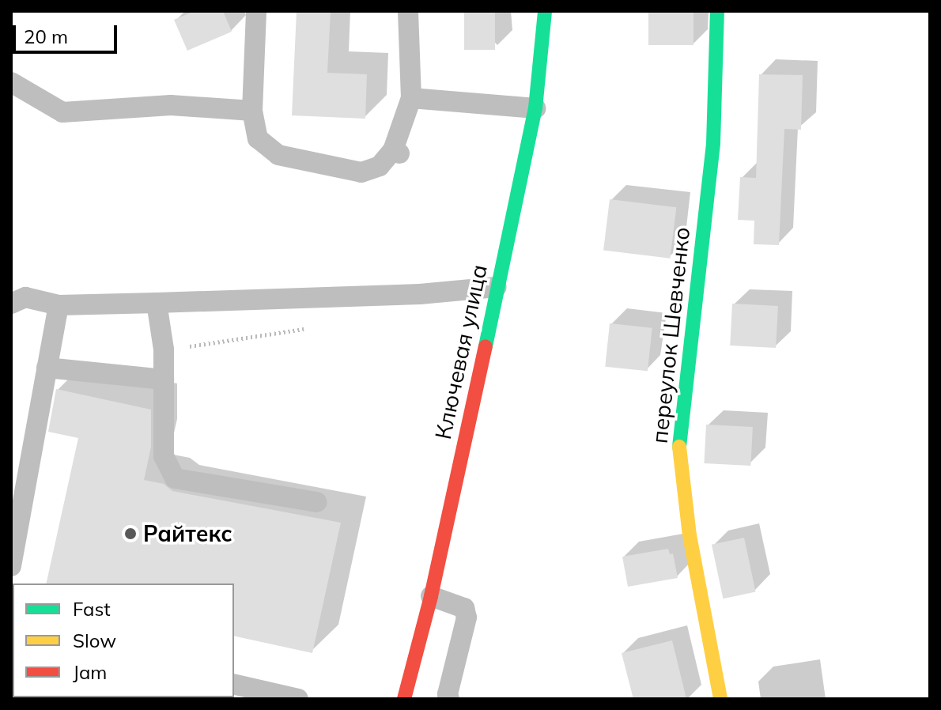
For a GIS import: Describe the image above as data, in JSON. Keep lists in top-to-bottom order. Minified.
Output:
{"streets":{"street":["переулок Шевченко","Ключевая улица"]},"places":["Райтекс"],"legend":["Fast","Slow","Jam"],"scale_bar":"20 m"}
